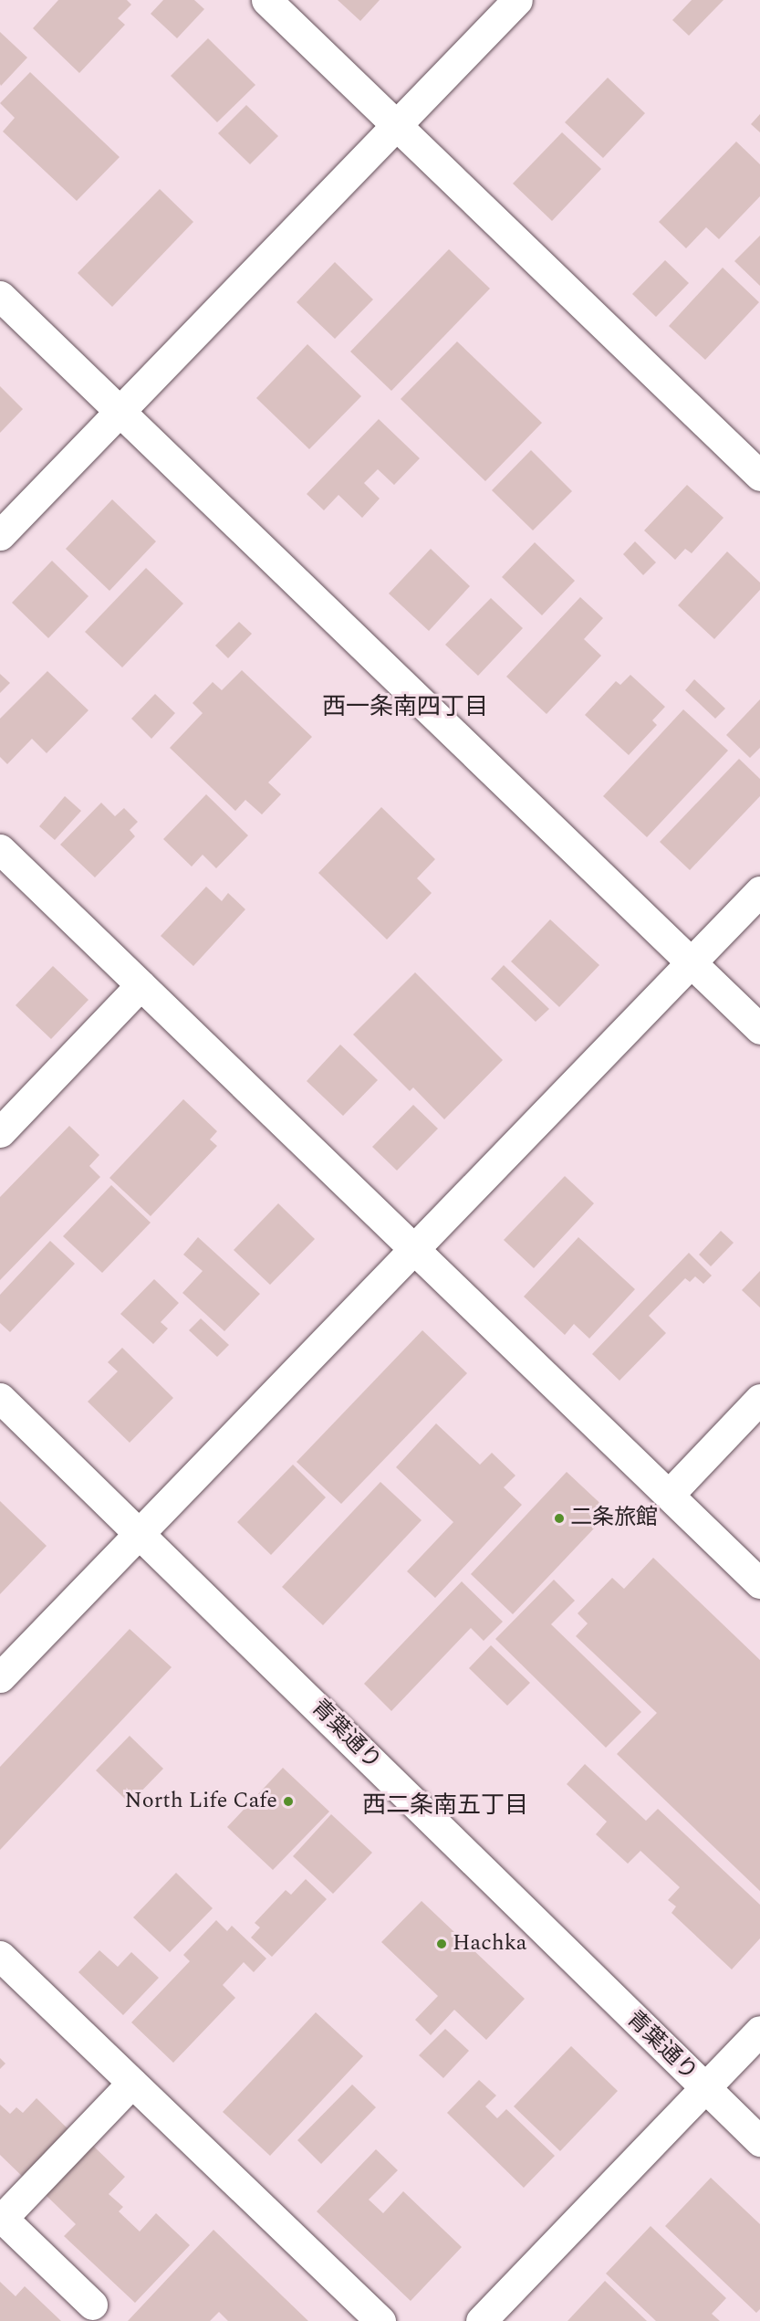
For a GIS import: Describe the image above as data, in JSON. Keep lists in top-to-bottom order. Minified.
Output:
{"streets":{"street":["青葉通り"]},"districts":["西一条南四丁目","西二条南五丁目"],"places":["二条旅館","North Life Cafe","Hachka"]}
